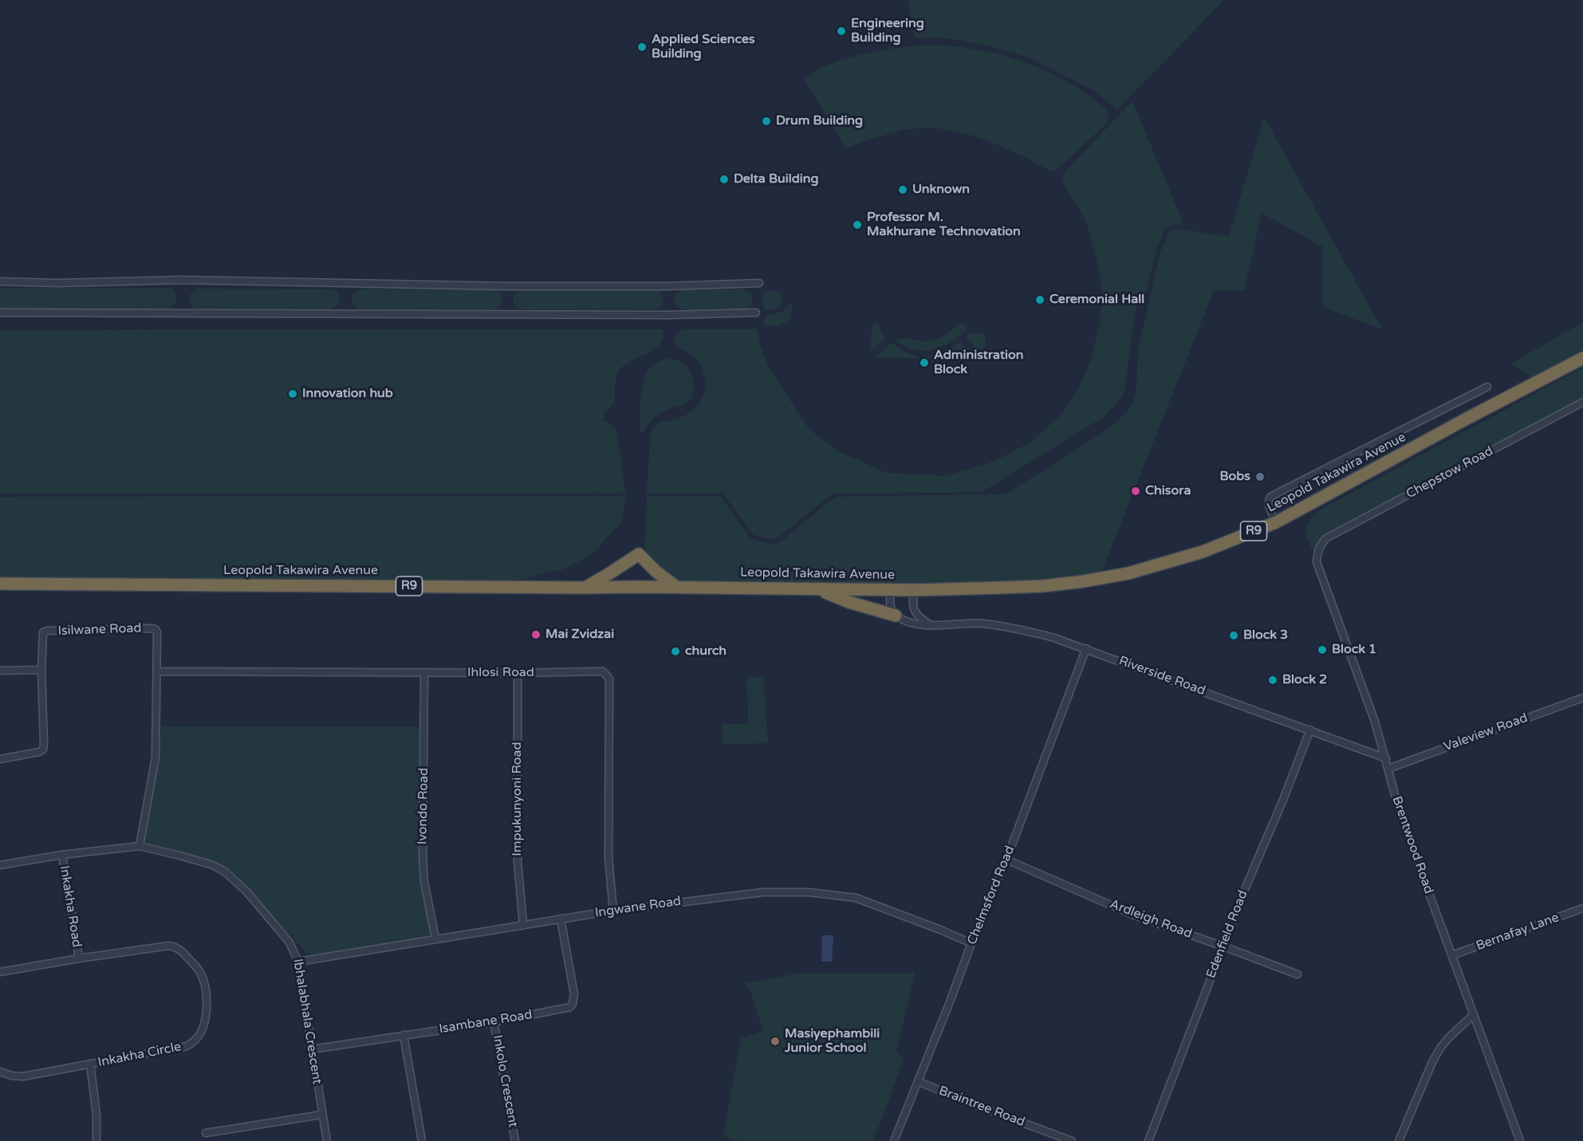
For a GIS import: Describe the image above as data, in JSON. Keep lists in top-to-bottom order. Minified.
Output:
{"streets":{"highway":["Leopold Takawira Avenue","R9"],"street":["Chepstow Road","Isilwane Road","Ihlosi Road","Riverside Road","Valeview Road","Impukunyoni Road","Ivondo Road","Brentwood Road","Chelmsford Road","Inkakha Road","Ingwane Road","Ardleigh Road","Bernafay Lane","Edenfield Road","Ibhalabhala Crescent","Isambane Road","Inkakha Circle","Inkolo Crescent","Braintree Road"]},"crossings":[["Chepstow Road","Brentwood Road"],["Isilwane Road","Ihlosi Road"],["Isilwane Road","Ibhalabhala Crescent"],["Ihlosi Road","Impukunyoni Road"],["Ihlosi Road","Ivondo Road"],["Ihlosi Road","Ingwane Road"],["Riverside Road","Brentwood Road"],["Riverside Road","Chelmsford Road"],["Riverside Road","Edenfield Road"],["Valeview Road","Brentwood Road"],["Impukunyoni Road","Ingwane Road"],["Ivondo Road","Ingwane Road"],["Brentwood Road","Bernafay Lane"],["Chelmsford Road","Ingwane Road"],["Chelmsford Road","Ardleigh Road"],["Chelmsford Road","Braintree Road"],["Inkakha Road","Ibhalabhala Crescent"],["Inkakha Road","Inkakha Circle"],["Ingwane Road","Ibhalabhala Crescent"],["Ingwane Road","Isambane Road"],["Ardleigh Road","Edenfield Road"],["Ibhalabhala Crescent","Isambane Road"],["Isambane Road","Inkolo Crescent"]],"places":["Engineering Building","Applied Sciences Building","Drum Building","Delta Building","Unknown","Professor M. Makhurane Technovation","Ceremonial Hall","Administration Block","Innovation hub","Bobs","Chisora","Mai Zvidzai","Block 3","Block 1","church","Block 2","Masiyephambili Junior School"]}
